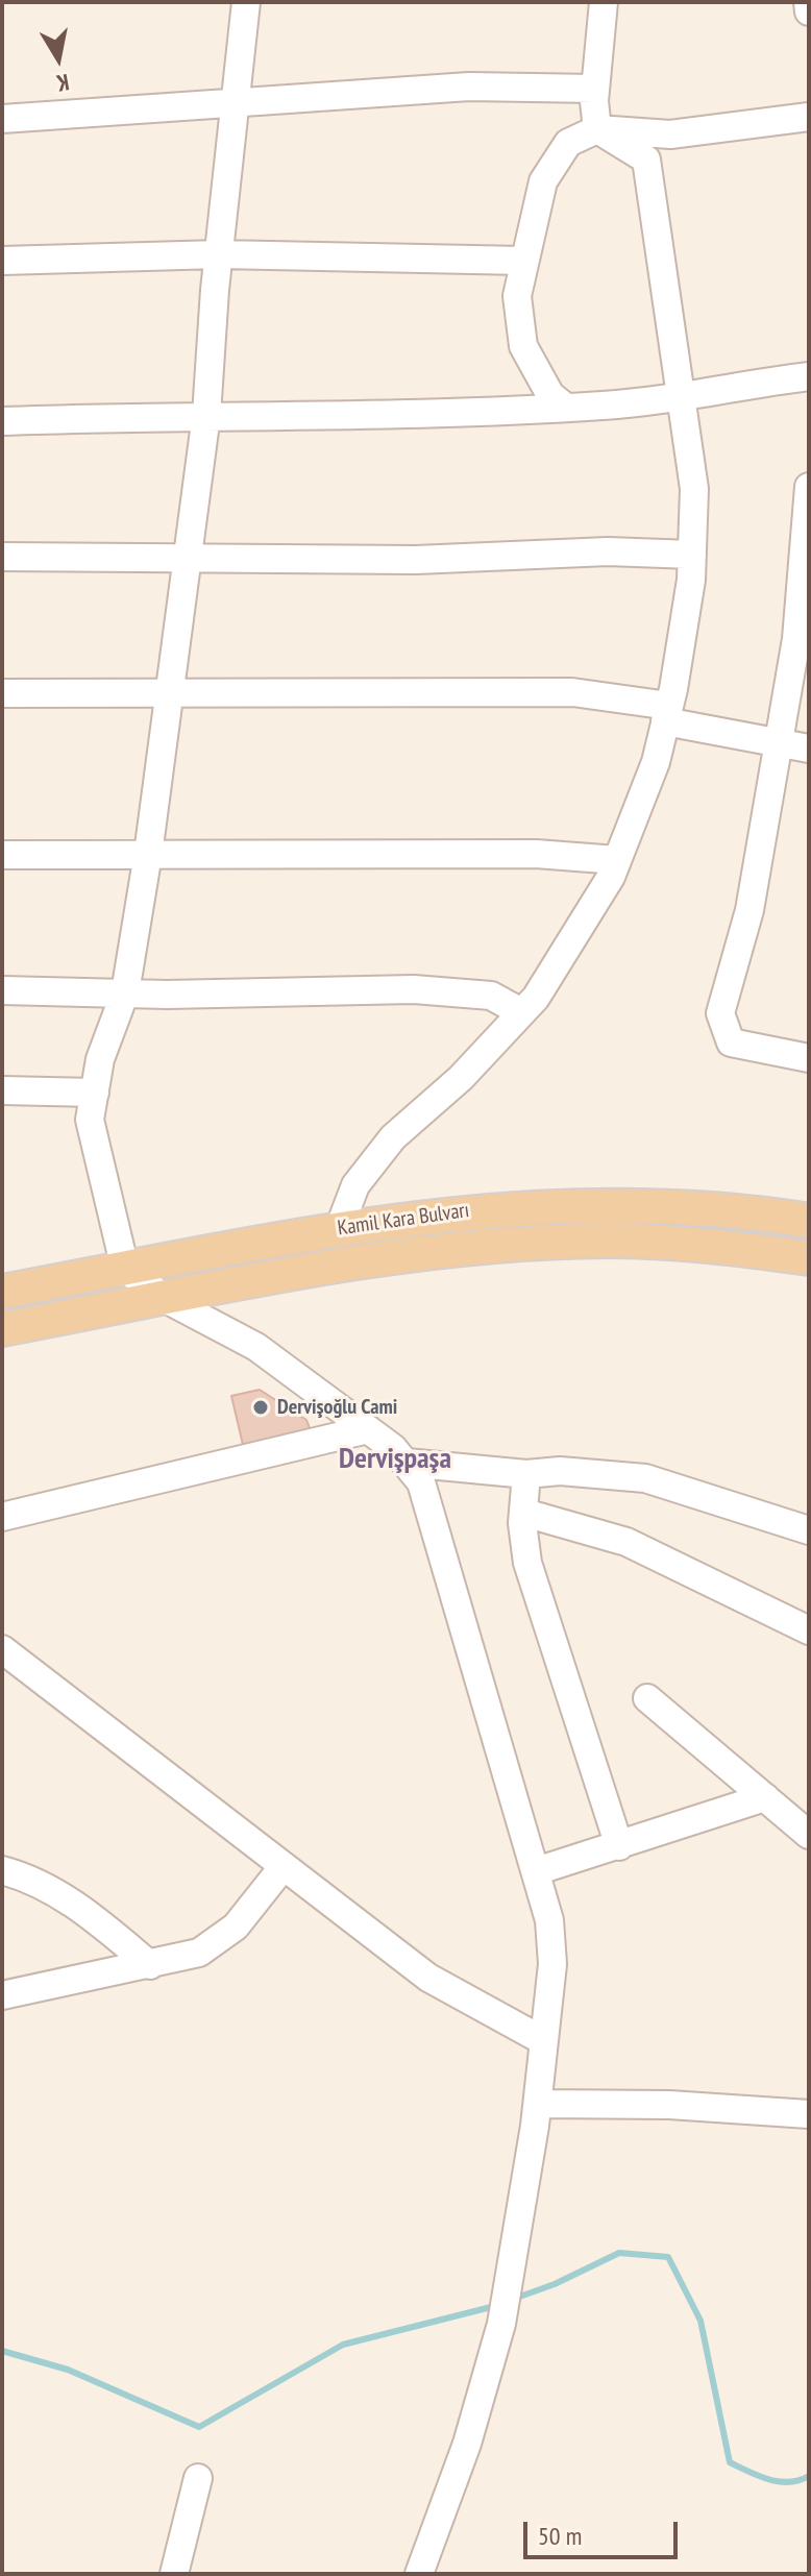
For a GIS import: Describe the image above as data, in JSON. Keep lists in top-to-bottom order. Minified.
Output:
{"streets":{"main road":["Kamil Kara Bulvarı"]},"districts":["Dervişpaşa"],"places":["Dervişoğlu Cami"],"scale_bar":"50 m","north":"bottom"}
